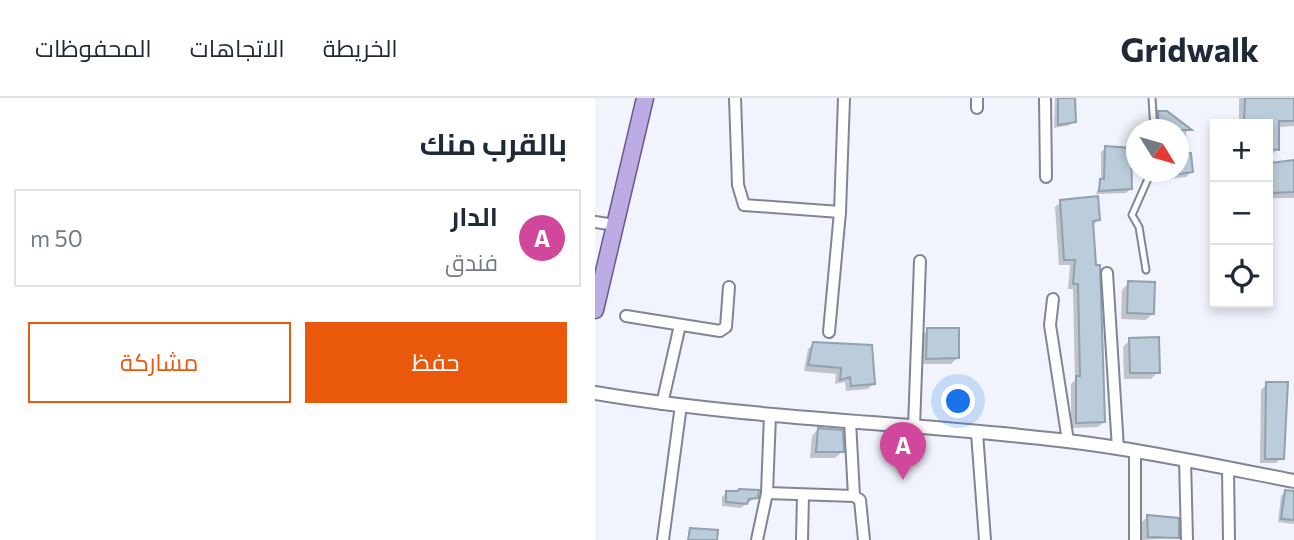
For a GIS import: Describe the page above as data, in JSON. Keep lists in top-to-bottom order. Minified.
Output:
{"north":"bottom right","page":{"header":"Gridwalk","nav":["الخريطة","الاتجاهات","المحفوظات"],"heading":"بالقرب منك","map_buttons":["+","−"],"list":[{"mark":"A","name":"الدار","note":"فندق","value":"50 m"}],"buttons":["حفظ","مشاركة"],"pins":"A"}}
